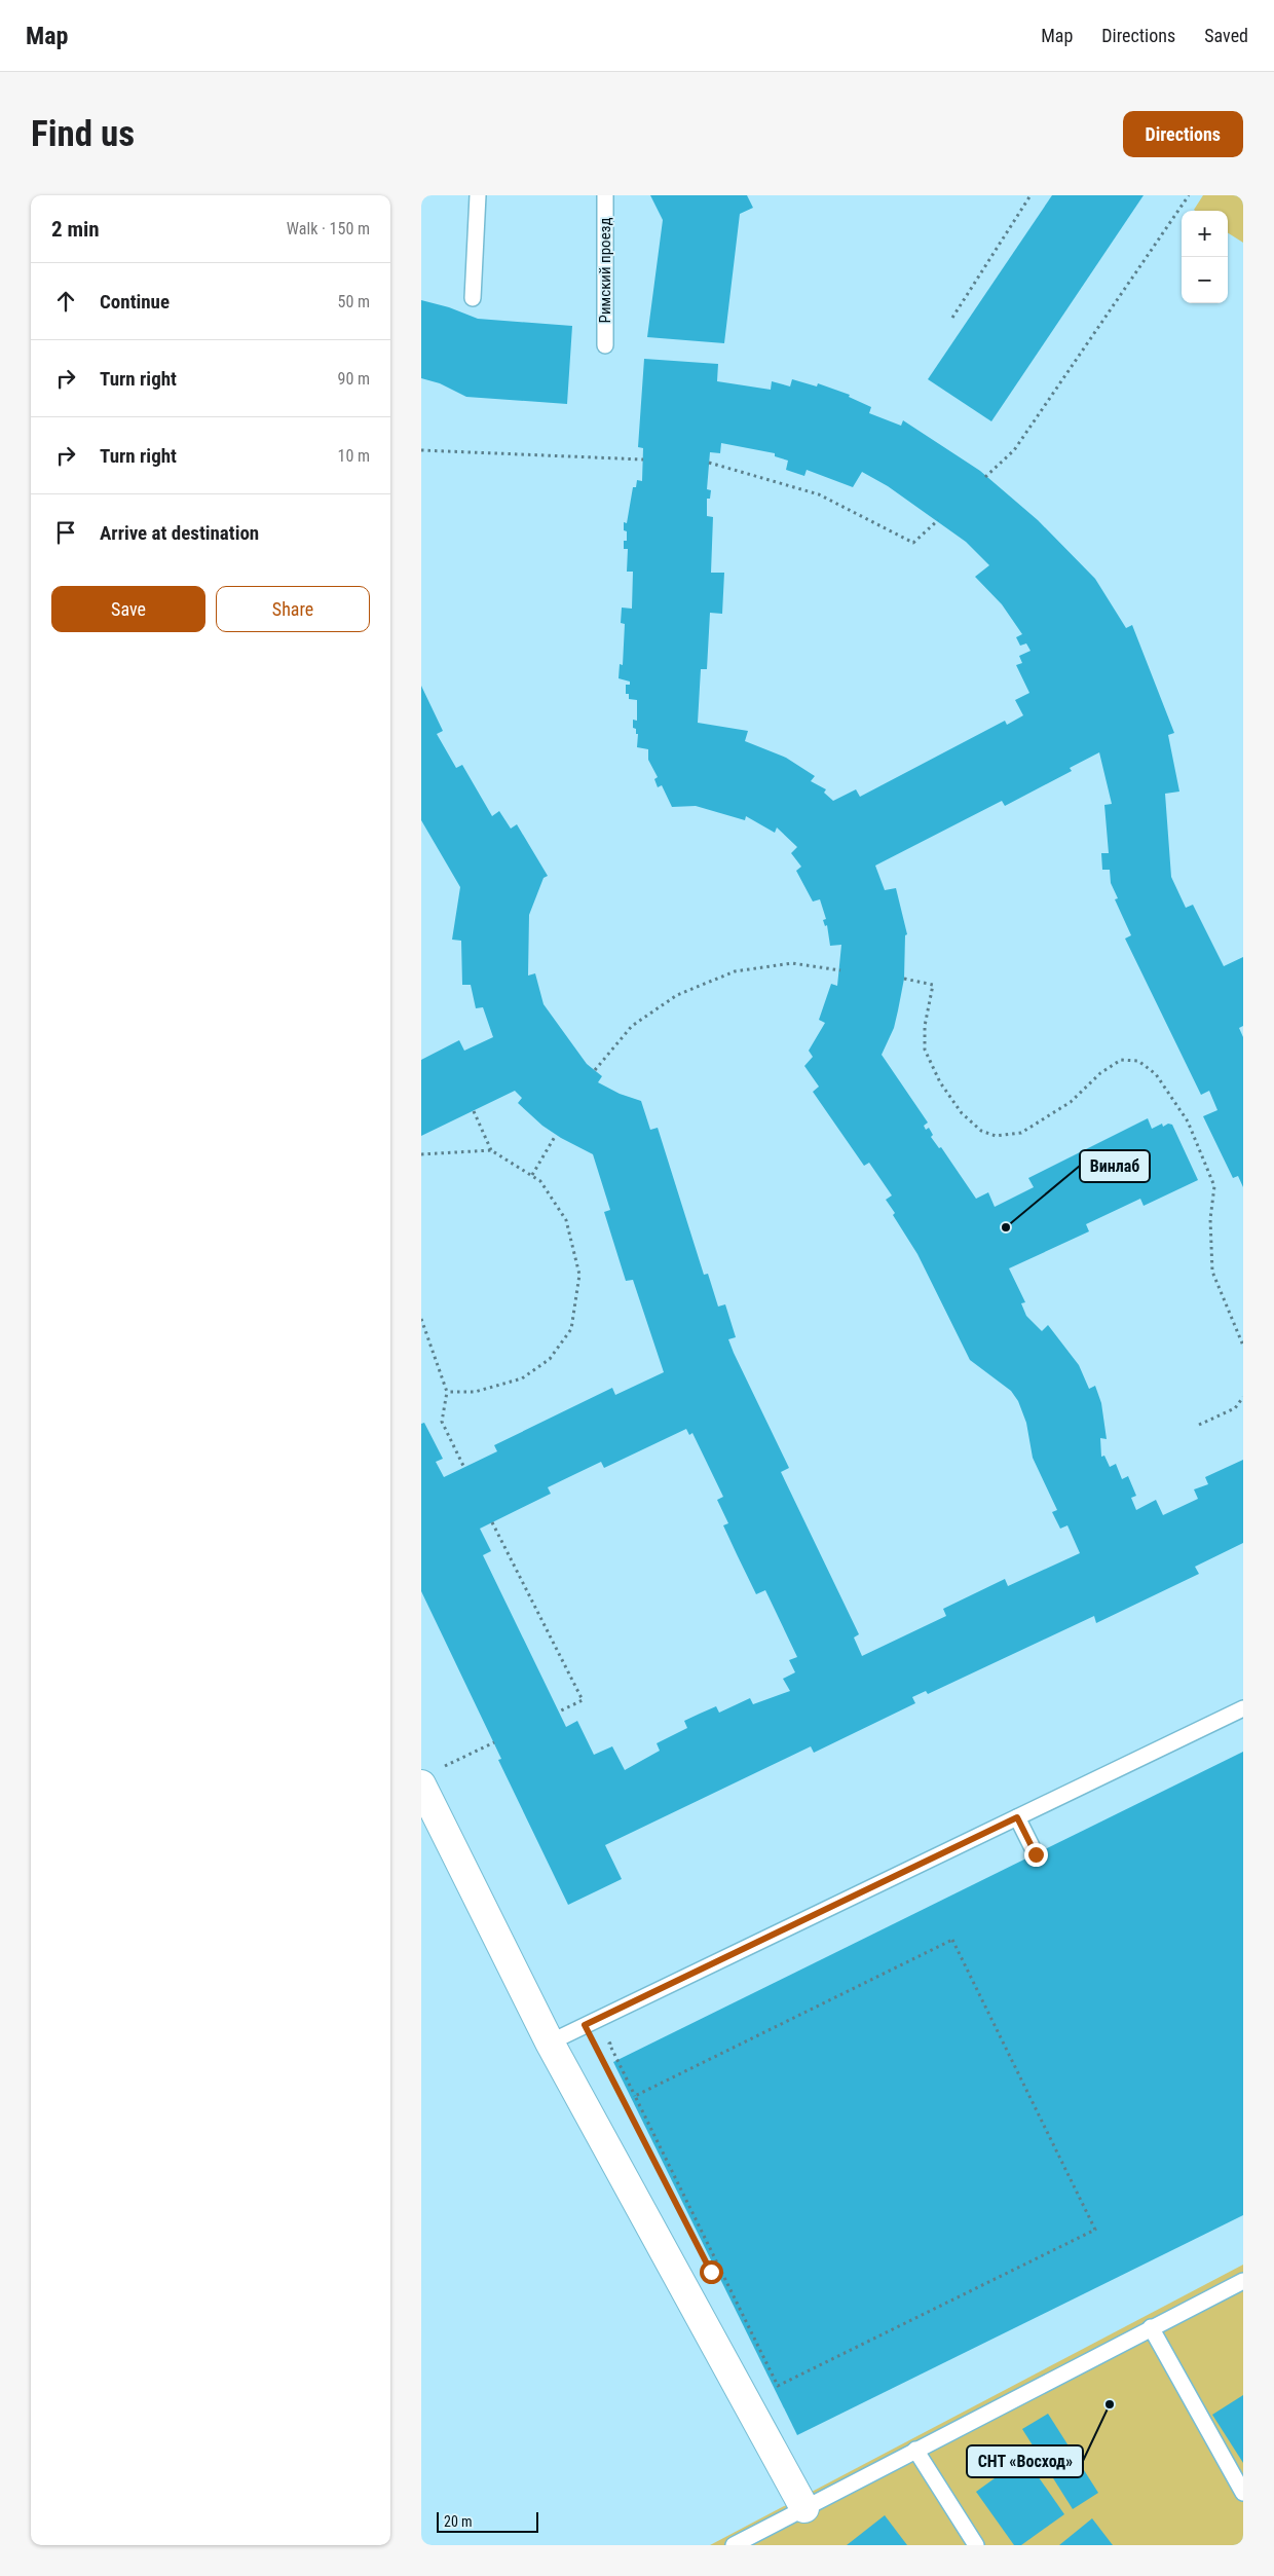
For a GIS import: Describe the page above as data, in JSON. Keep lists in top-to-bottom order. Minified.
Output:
{"streets":{"lane":["Римский проезд"]},"places":["Винлаб","СНТ «Восход»"],"scale_bar":"20 m","page":{"header":"Map","nav":["Map","Directions","Saved"],"buttons":["Directions",["Save","Share"]],"title":"Find us","heading":["2 min","Walk · 150 m"],"map_buttons":["+","−"],"list":[["Continue","50 m"],["Turn right","90 m"],["Turn right","10 m"],"Arrive at destination"],"scale":"20 m"}}
